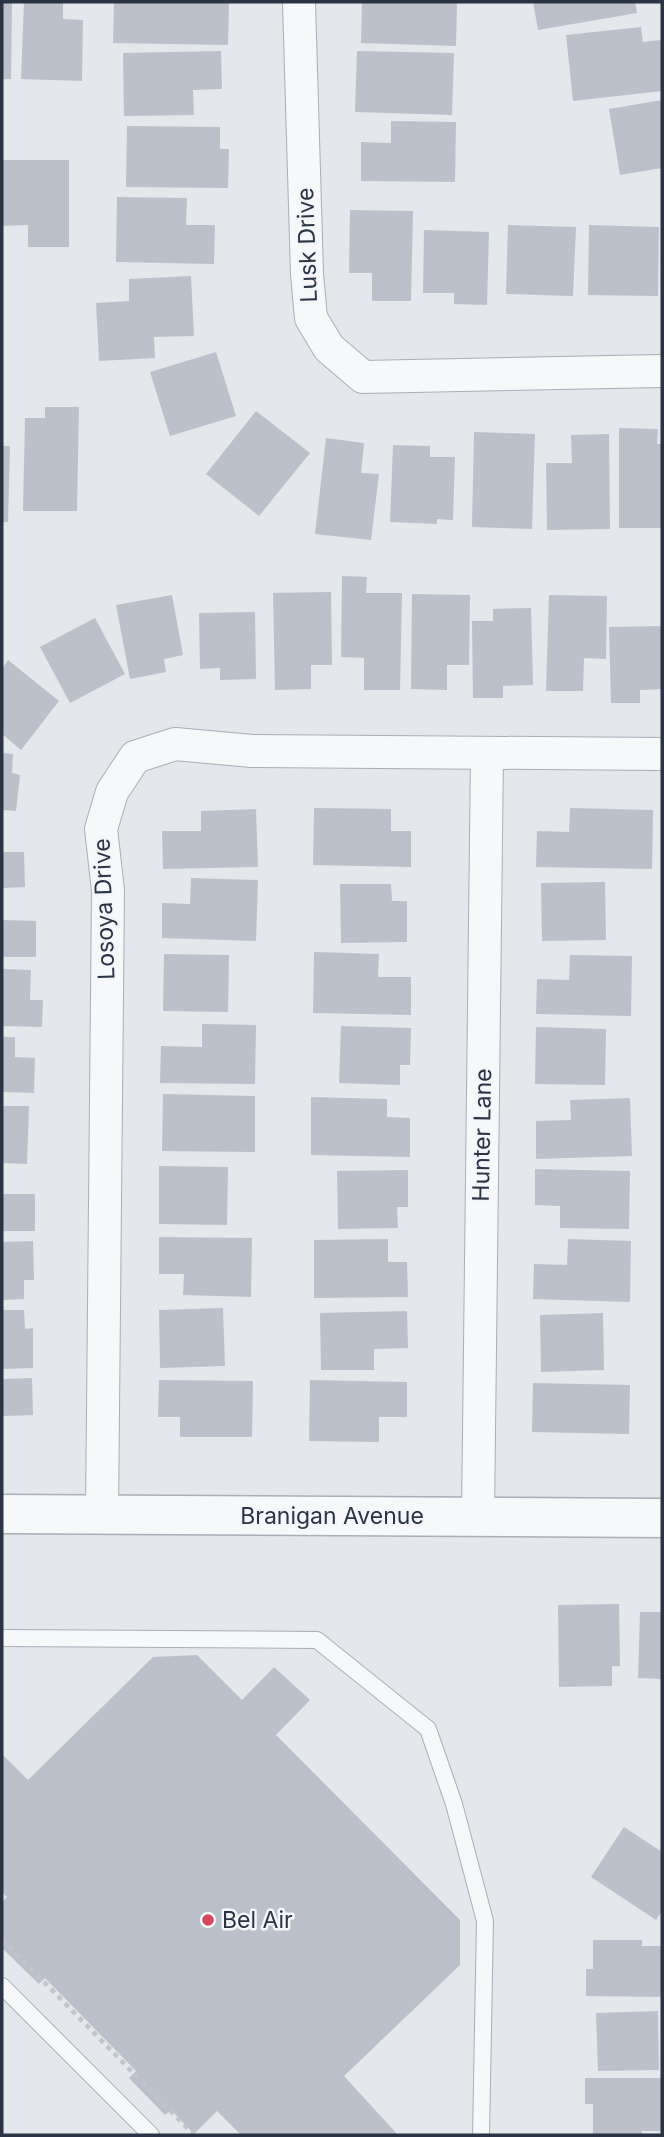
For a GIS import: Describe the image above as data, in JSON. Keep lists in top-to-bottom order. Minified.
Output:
{"streets":{"street":["Lusk Drive","Losoya Drive","Hunter Lane","Branigan Avenue"]},"crossings":[["Losoya Drive","Hunter Lane"],["Losoya Drive","Branigan Avenue"],["Hunter Lane","Branigan Avenue"]],"places":["Bel Air"]}
